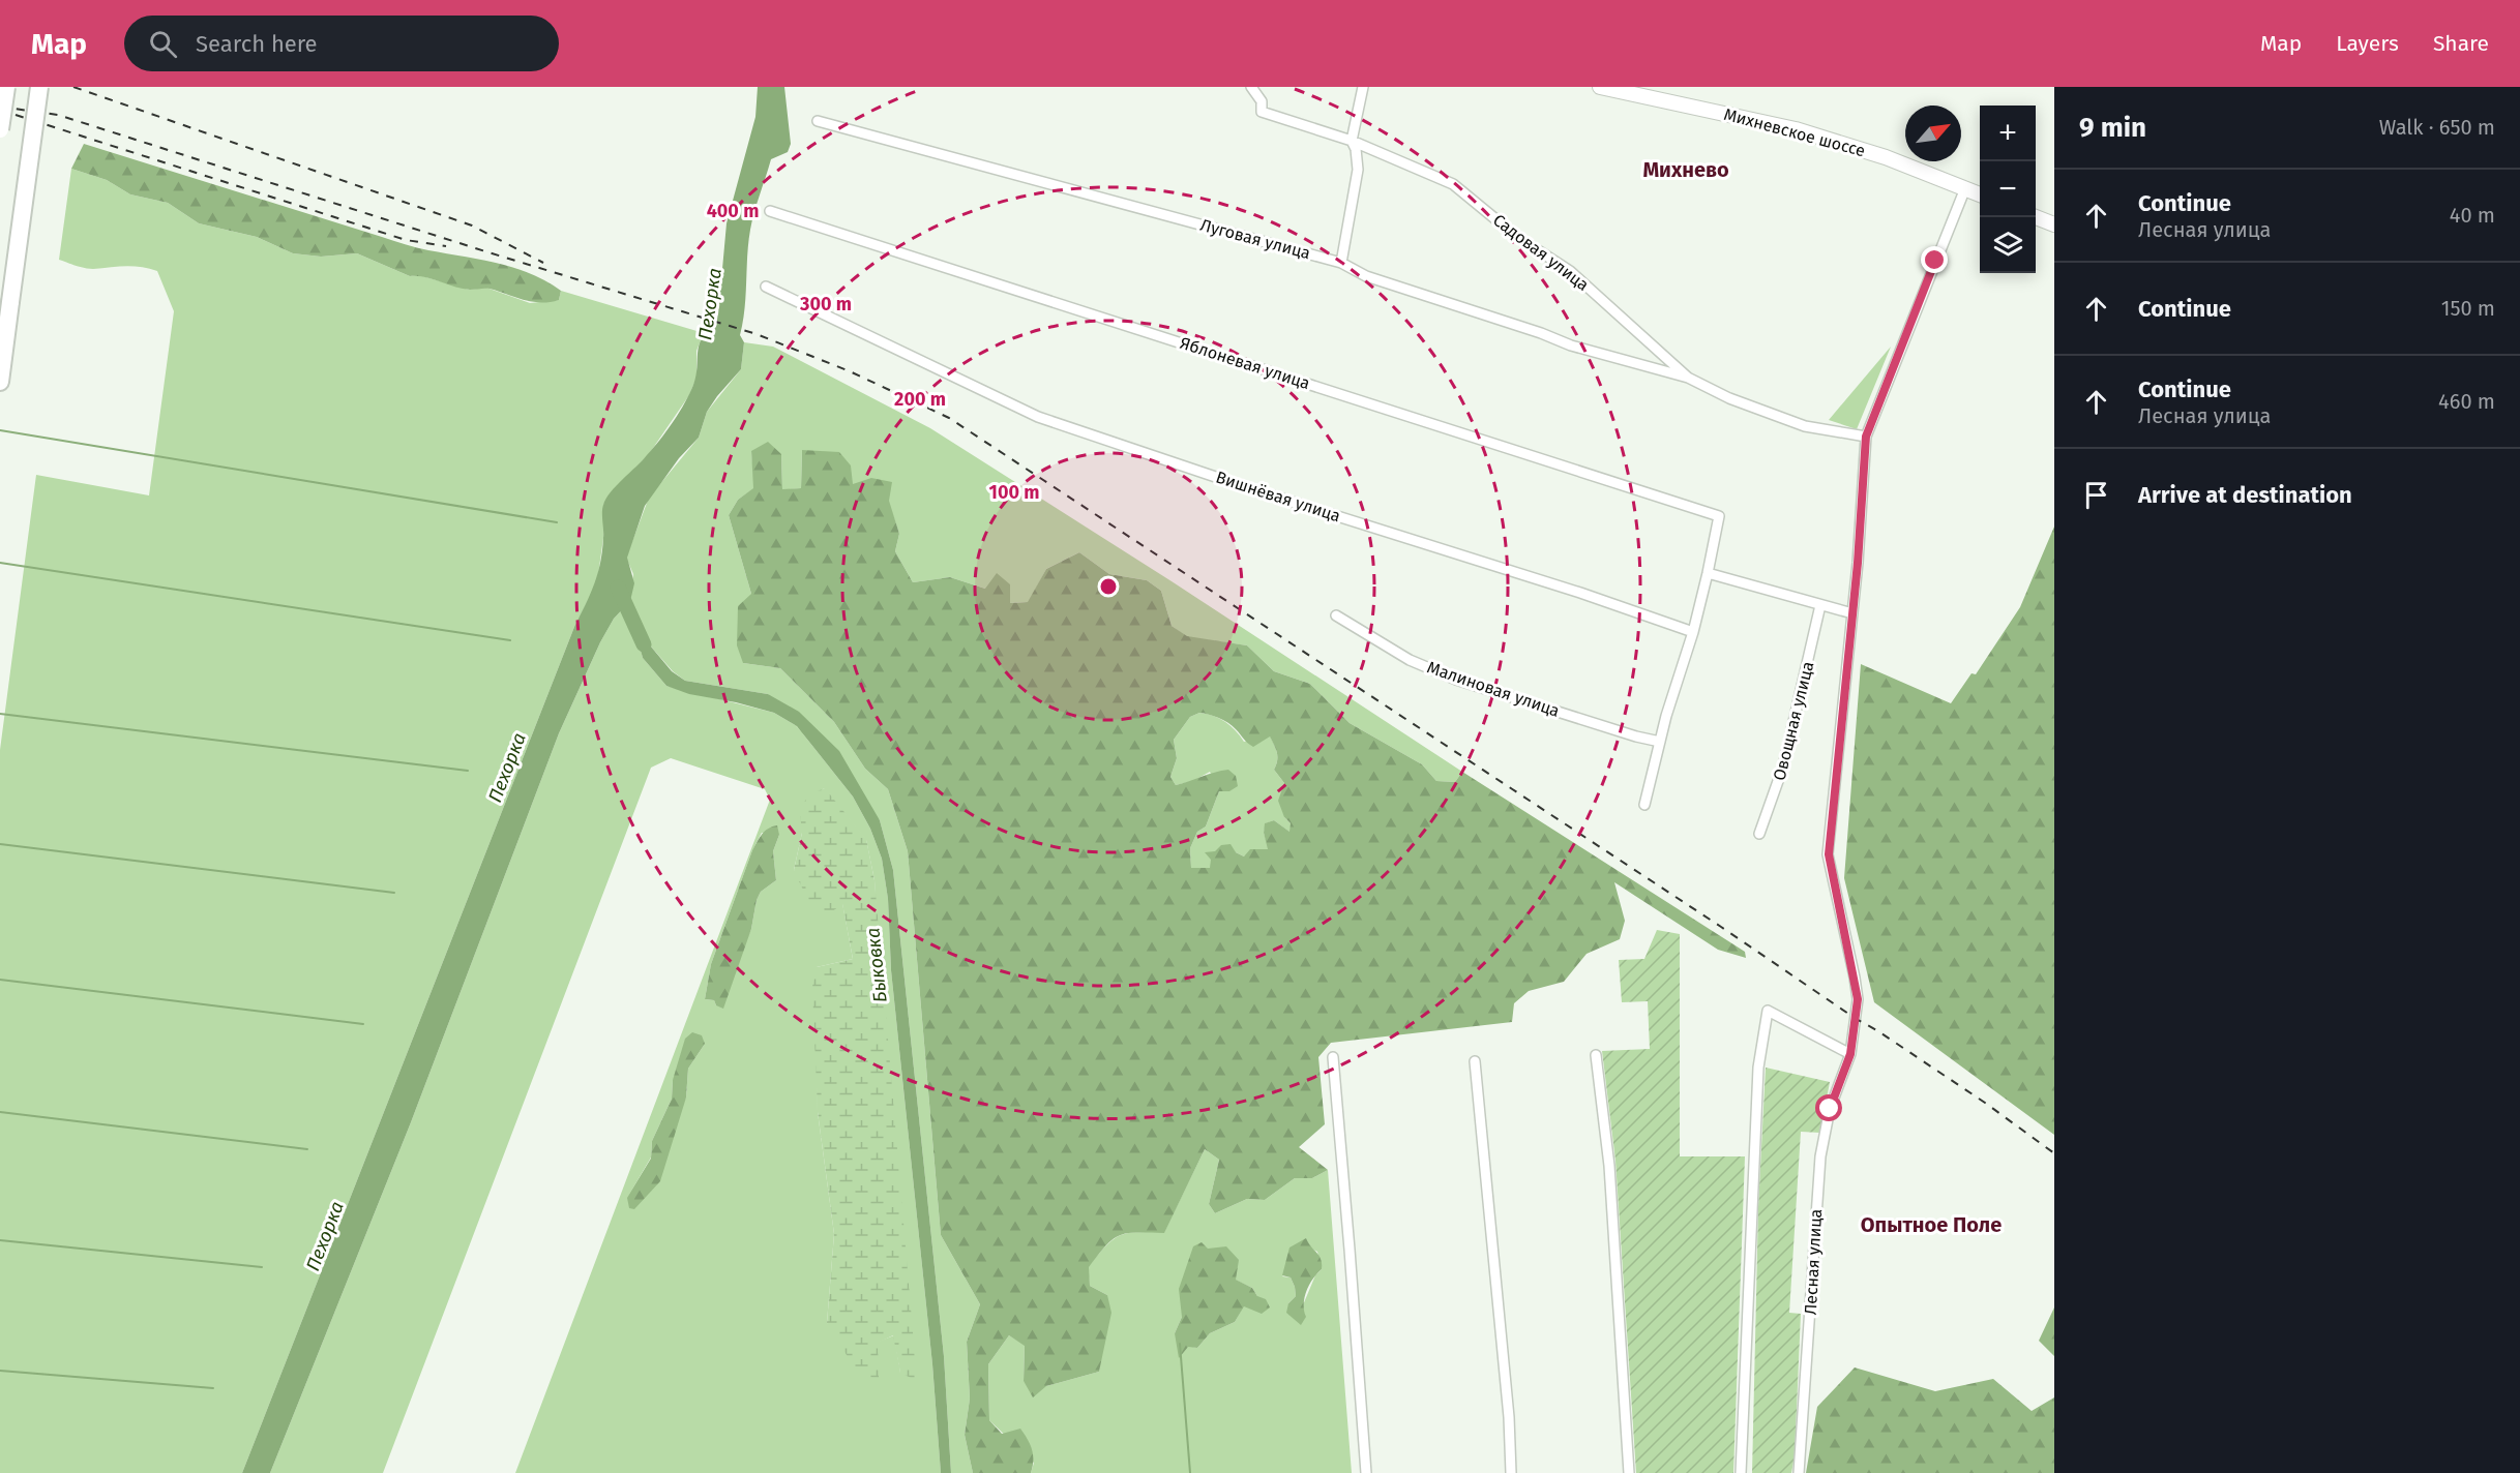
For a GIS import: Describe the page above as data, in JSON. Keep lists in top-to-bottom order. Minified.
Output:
{"streets":{"street":["Михневское шоссе","Луговая улица","Садовая улица","Яблоневая улица","Вишнёвая улица","Малиновая улица","Овощная улица","Лесная улица"]},"crossings":[["Луговая улица","Садовая улица"]],"districts":["Михнево","Опытное Поле"],"water":["Пехорка","Быковка"],"north":"top right","page":{"header":"Map","search":"Search here","nav":["Map","Layers","Share"],"heading":["9 min","Walk · 650 m"],"map_buttons":["+","−"],"list":[["Continue","Лесная улица","40 m"],["Continue","150 m"],["Continue","Лесная улица","460 m"],"Arrive at destination"]},"rings":["400 m","300 m","200 m","100 m"]}
